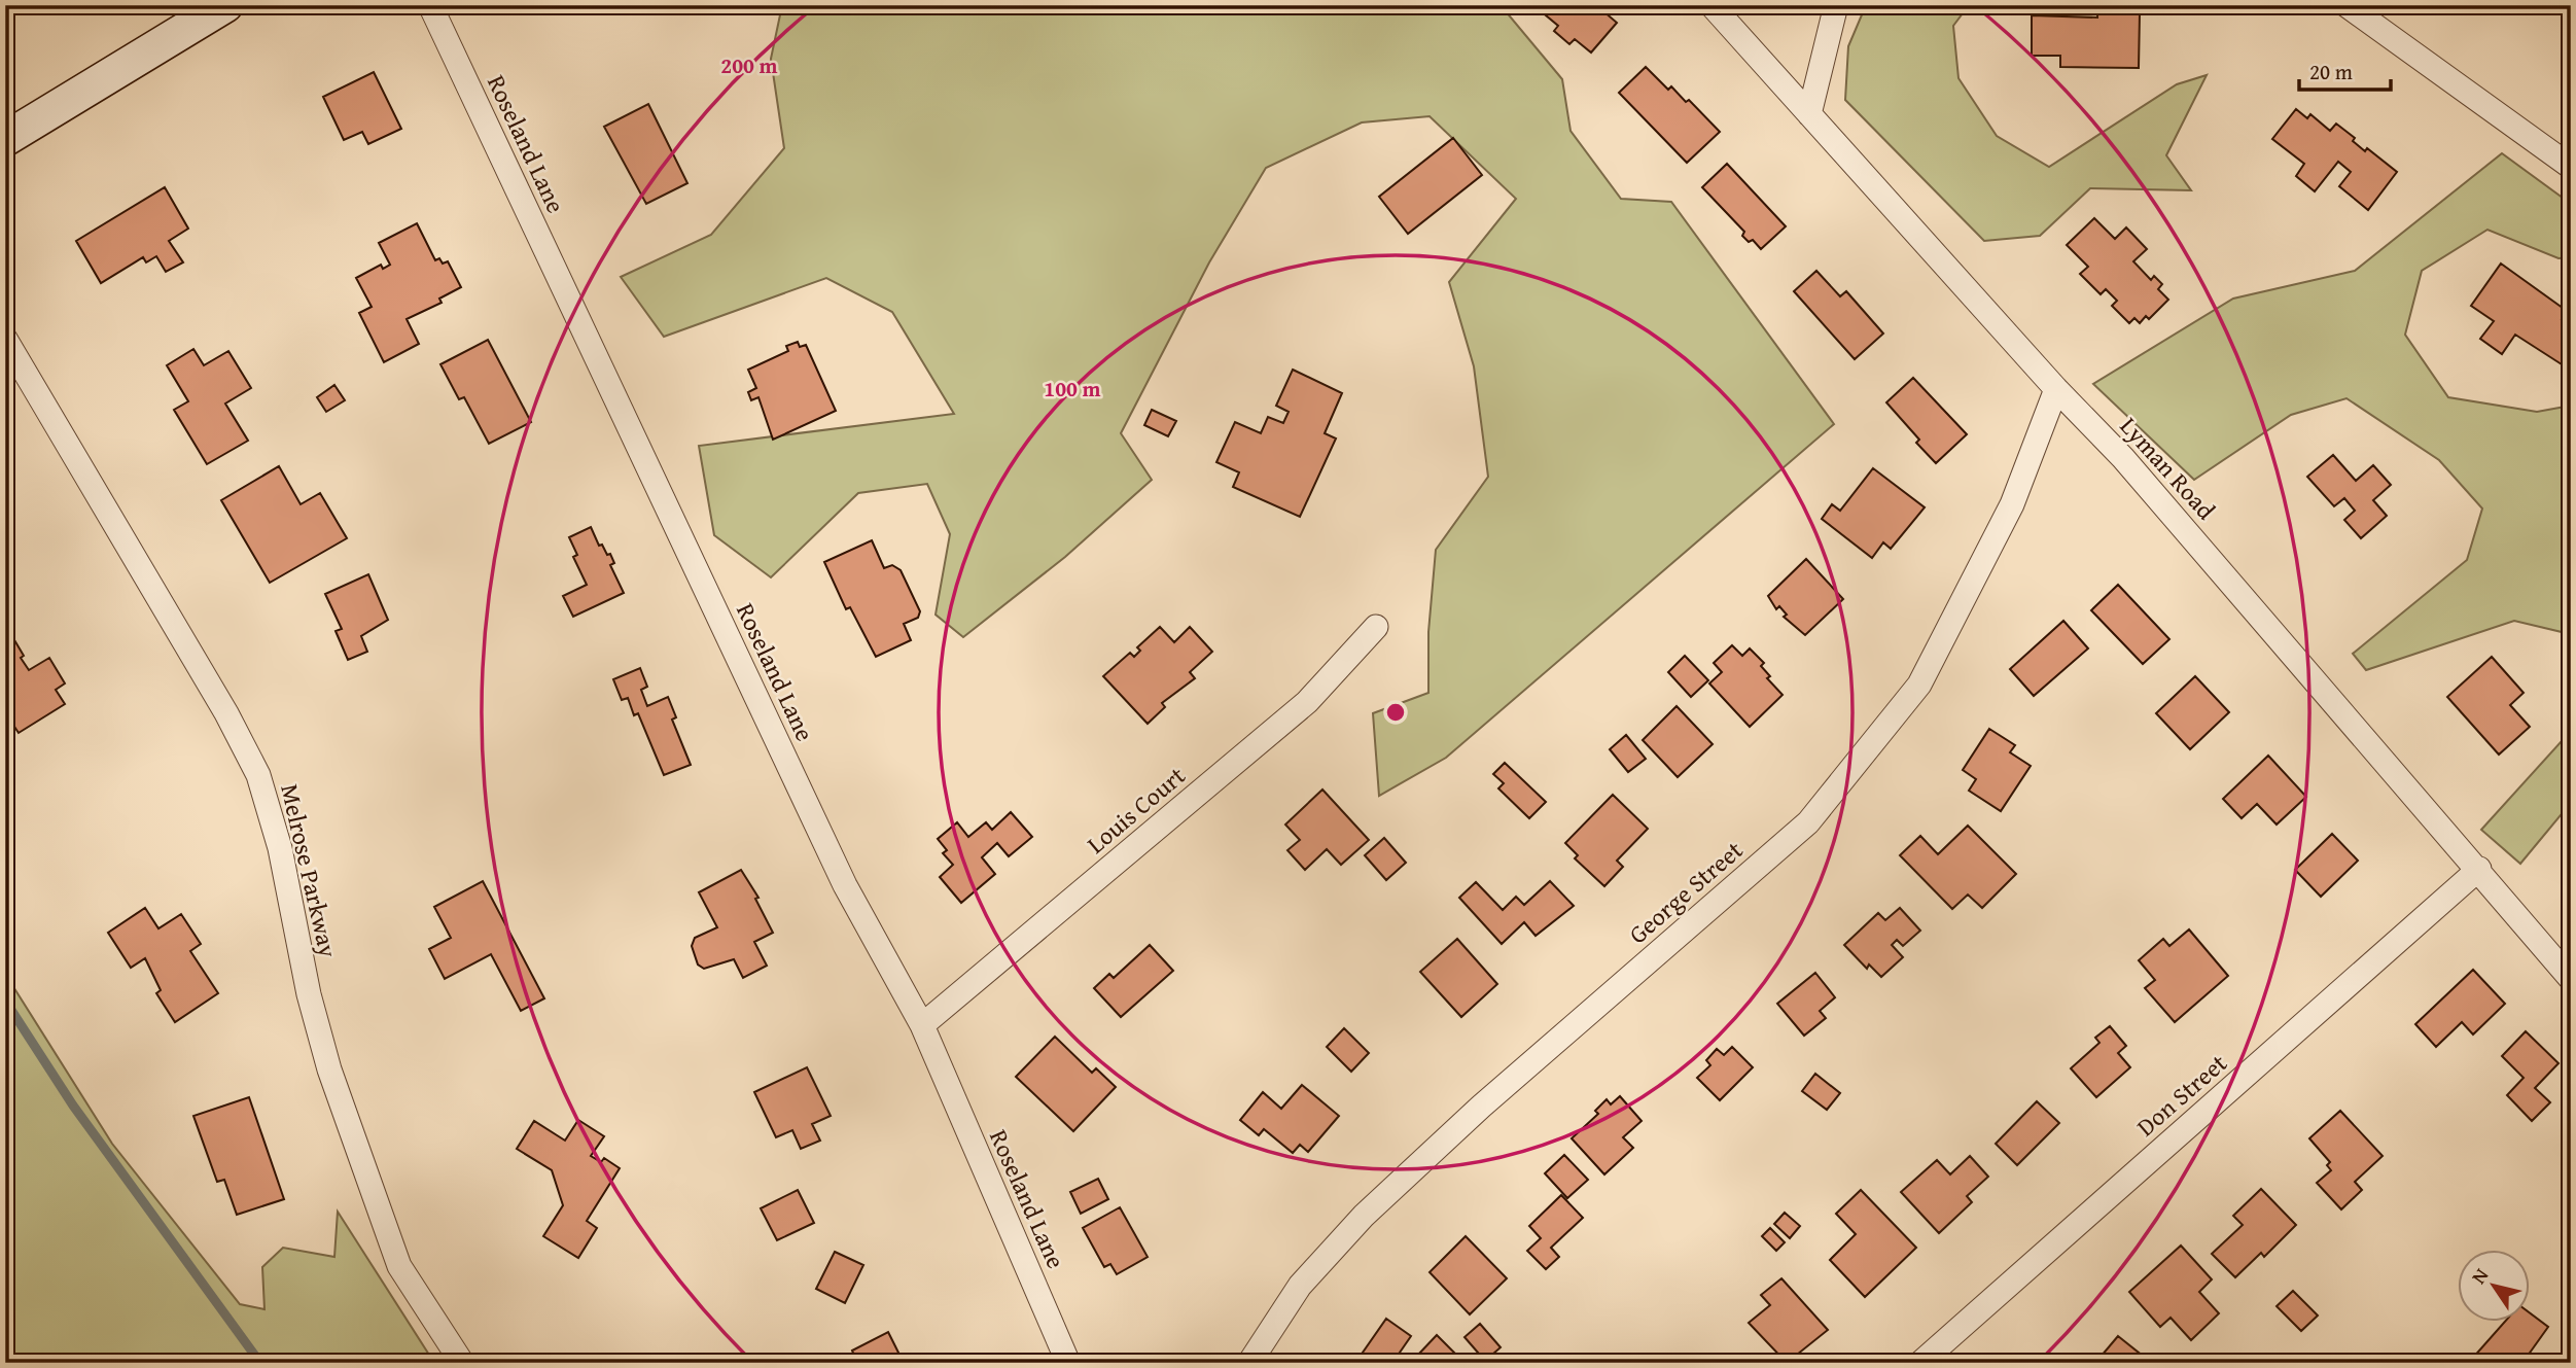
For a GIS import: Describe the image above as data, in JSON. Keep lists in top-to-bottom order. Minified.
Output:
{"streets":{"street":["Roseland Lane","Lyman Road","Louis Court","Melrose Parkway","George Street","Don Street"]},"crossings":[["Roseland Lane","Louis Court"],["Lyman Road","George Street"],["Lyman Road","Don Street"]],"scale_bar":"20 m","north":"top left","rings":["200 m","100 m"]}
